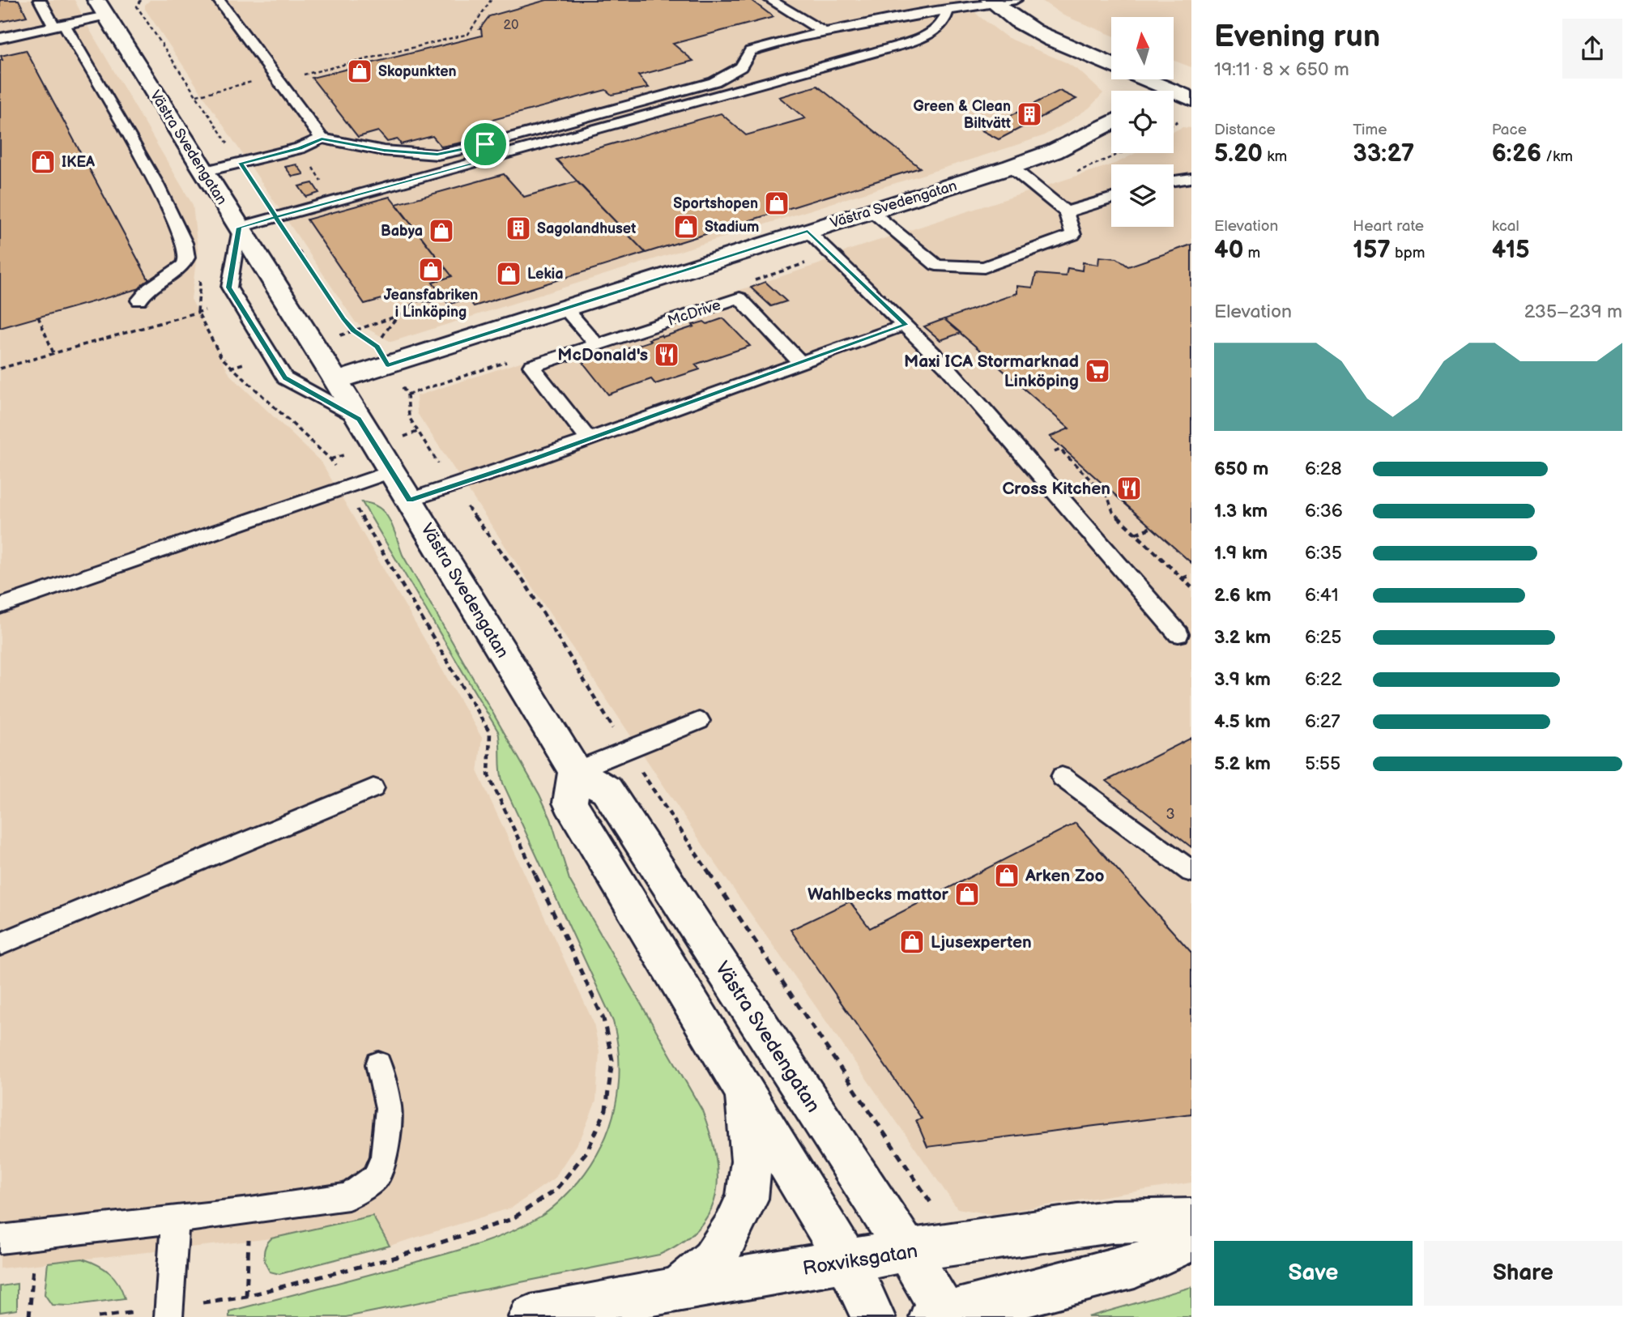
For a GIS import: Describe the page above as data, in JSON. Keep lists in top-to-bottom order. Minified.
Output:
{"streets":{"street":["Västra Svedengatan","Roxviksgatan"],"lane":["McDrive"]},"crossings":[["Västra Svedengatan","Roxviksgatan"]],"places":{"shop":["Skopunkten","IKEA","Sportshopen","Stadium","Babya","Jeansfabriken i Linköping","Lekia","Arken Zoo","Wahlbecks mattor","Ljusexperten"],"building":["Green & Clean Biltvätt","Sagolandhuset"],"restaurant":["McDonald's","Cross Kitchen"],"supermarket":["Maxi ICA Stormarknad Linköping"]},"house_numbers":["20","3"],"north":"top","page":{"heading":["Evening run","19:11 · 8 × 650 m"],"stats":[["Distance","5.20 km"],["Time","33:27"],["Pace","6:26 /km"],["Elevation","40 m"],["Heart rate","157 bpm"],["kcal","415"]],"chart":["Elevation","235–239 m"],"list":[{"name":"650 m","note":"6:28"},{"name":"1.3 km","note":"6:36"},{"name":"1.9 km","note":"6:35"},{"name":"2.6 km","note":"6:41"},{"name":"3.2 km","note":"6:25"},{"name":"3.9 km","note":"6:22"},{"name":"4.5 km","note":"6:27"},{"name":"5.2 km","note":"5:55"}],"buttons":["Save","Share"]}}
